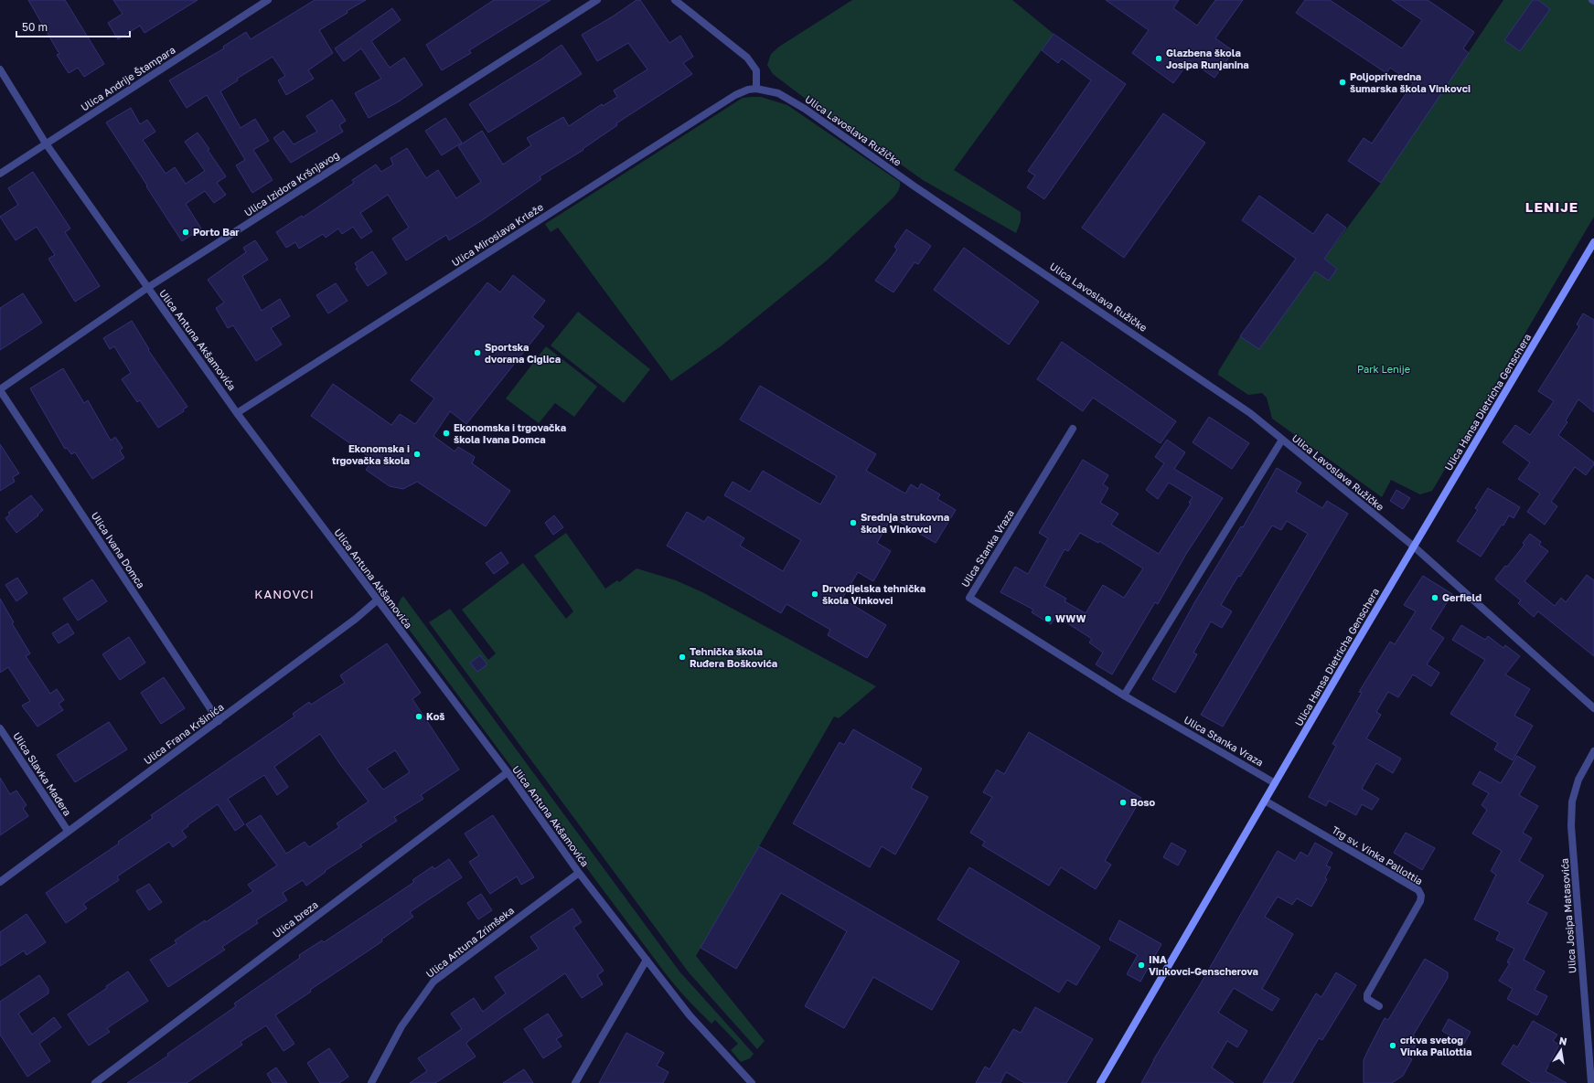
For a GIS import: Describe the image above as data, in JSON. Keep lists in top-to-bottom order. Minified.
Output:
{"streets":{"main road":["Ulica Hansa Dietricha Genschera"],"street":["Ulica Andrije Štampara","Ulica Lavoslava Ružičke","Ulica Izidora Kršnjavog","Ulica Miroslava Krleže","Ulica Antuna Akšamovića","Ulica Stanka Vraza","Ulica Ivana Domca","Ulica Frana Kršinića","Ulica Slavka Mađera","Trg sv. Vinka Pallottia","Ulica Josipa Matasovića","Ulica breza","Ulica Antuna Zrimšeka"]},"crossings":[["Ulica Andrije Štampara","Ulica Antuna Akšamovića"],["Ulica Lavoslava Ružičke","Ulica Miroslava Krleže"],["Ulica Lavoslava Ružičke","Ulica Hansa Dietricha Genschera"],["Ulica Izidora Kršnjavog","Ulica Antuna Akšamovića"],["Ulica Izidora Kršnjavog","Ulica Ivana Domca"],["Ulica Miroslava Krleže","Ulica Antuna Akšamovića"],["Ulica Antuna Akšamovića","Ulica Frana Kršinića"],["Ulica Antuna Akšamovića","Ulica breza"],["Ulica Antuna Akšamovića","Ulica Antuna Zrimšeka"],["Ulica Hansa Dietricha Genschera","Ulica Stanka Vraza"],["Ulica Hansa Dietricha Genschera","Trg sv. Vinka Pallottia"],["Ulica Ivana Domca","Ulica Frana Kršinića"],["Ulica Frana Kršinića","Ulica Slavka Mađera"]],"districts":["LENIJE","KANOVCI"],"parks":["Park Lenije"],"places":["Glazbena škola Josipa Runjanina","Poljoprivredna šumarska škola Vinkovci","Porto Bar","Sportska dvorana Ciglica","Ekonomska i trgovačka škola Ivana Domca","Ekonomska i trgovačka škola","Srednja strukovna škola Vinkovci","Drvodjelska tehnička škola Vinkovci","Gerfield","WWW","Tehnička škola Ruđera Boškovića","Koš","Boso","INA Vinkovci-Genscherova","crkva svetog Vinka Pallottia"],"scale_bar":"50 m","north":"top"}
